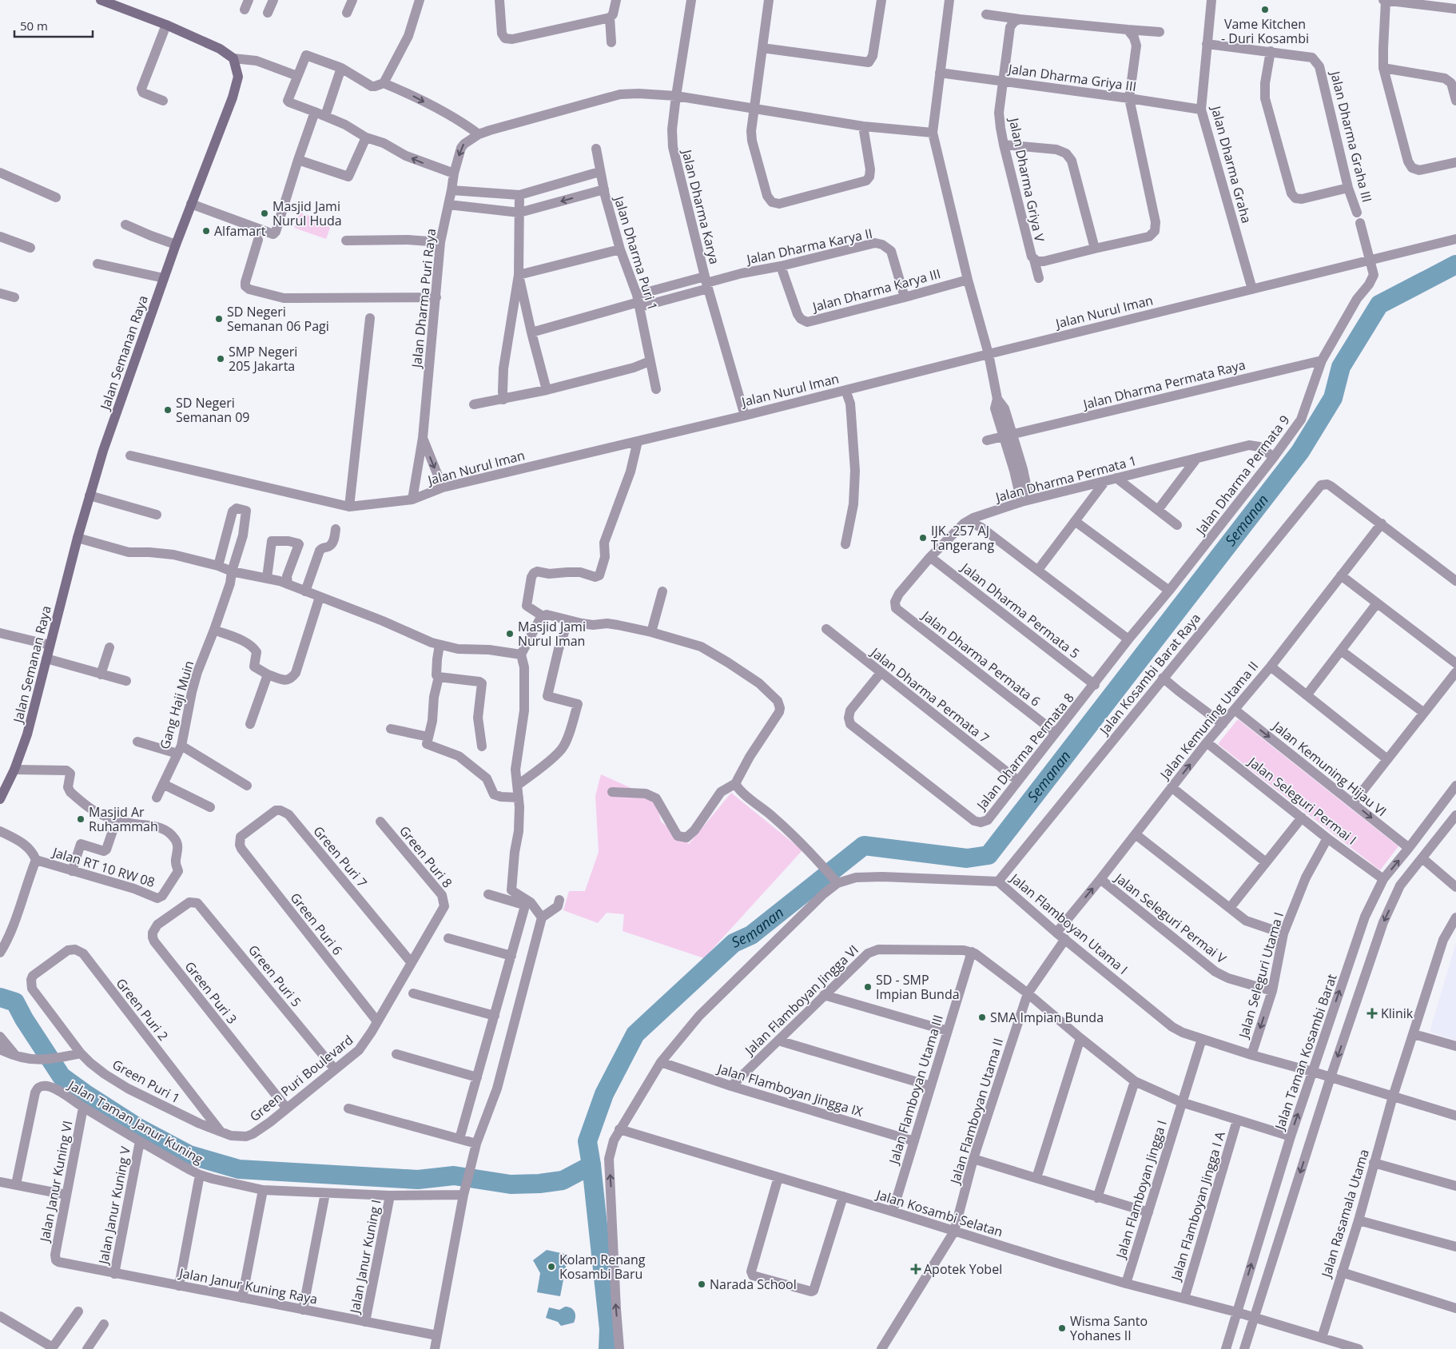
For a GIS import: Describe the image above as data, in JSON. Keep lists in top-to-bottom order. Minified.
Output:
{"streets":{"street":["Jalan Dharma Griya III","Jalan Dharma Graha III","Jalan Dharma Graha","Jalan Dharma Griya V","Jalan Dharma Karya","Jalan Dharma Karya II","Jalan Dharma Puri 1","Jalan Dharma Karya III","Jalan Dharma Puri Raya","Jalan Nurul Iman","Jalan Semanan Raya","Jalan Dharma Permata Raya","Jalan Dharma Permata 9","Jalan Dharma Permata 1","Jalan Dharma Permata 5","Jalan Dharma Permata 6","Jalan Kosambi Barat Raya","Jalan Dharma Permata 7","Gang Haji Muin","Jalan Kemuning Utama II","Jalan Dharma Permata 8","Jalan Kemuning Hijau VI","Jalan Seleguri Permai I","Green Puri 7","Green Puri 8","Jalan RT 10 RW 08","Jalan Seleguri Permai V","Green Puri 6","Jalan Flamboyan Utama I","Jalan Seleguri Utama I","Green Puri 5","Green Puri 3","Jalan Flamboyan Jingga VI","Green Puri 2","Jalan Taman Kosambi Barat","Green Puri Boulevard","Green Puri 1","Jalan Flamboyan Utama III","Jalan Flamboyan Jingga IX","Jalan Flamboyan Utama II","Jalan Taman Janur Kuning","Jalan Janur Kuning VI","Jalan Flamboyan Jingga I","Jalan Janur Kuning V","Jalan Flamboyan Jingga I A","Jalan Kosambi Selatan","Jalan Rasamala Utama","Jalan Janur Kuning I","Jalan Janur Kuning Raya"]},"crossings":[["Jalan Dharma Griya III","Jalan Dharma Graha"],["Jalan Dharma Griya III","Jalan Dharma Griya V"],["Jalan Dharma Graha III","Jalan Dharma Graha"],["Jalan Dharma Graha III","Jalan Nurul Iman"],["Jalan Dharma Graha III","Jalan Dharma Permata 9"],["Jalan Dharma Graha","Jalan Nurul Iman"],["Jalan Dharma Karya","Jalan Dharma Karya II"],["Jalan Dharma Karya","Jalan Dharma Puri Raya"],["Jalan Dharma Karya","Jalan Nurul Iman"],["Jalan Dharma Karya II","Jalan Dharma Puri 1"],["Jalan Dharma Karya II","Jalan Dharma Karya III"],["Jalan Dharma Puri Raya","Jalan Nurul Iman"],["Jalan Nurul Iman","Jalan Dharma Permata 9"],["Jalan Dharma Permata Raya","Jalan Dharma Permata 9"],["Jalan Dharma Permata 9","Jalan Dharma Permata 1"],["Jalan Dharma Permata 9","Jalan Dharma Permata 8"],["Jalan Dharma Permata 1","Jalan Dharma Permata 5"],["Jalan Dharma Permata 1","Jalan Dharma Permata 6"],["Jalan Dharma Permata 5","Jalan Dharma Permata 8"],["Jalan Dharma Permata 6","Jalan Dharma Permata 8"],["Jalan Kosambi Barat Raya","Jalan Kemuning Utama II"],["Jalan Kosambi Barat Raya","Jalan Flamboyan Utama I"],["Jalan Dharma Permata 7","Jalan Dharma Permata 8"],["Jalan Kemuning Utama II","Jalan Kemuning Hijau VI"],["Jalan Kemuning Utama II","Jalan Seleguri Permai I"],["Jalan Kemuning Utama II","Jalan Seleguri Permai V"],["Jalan Kemuning Utama II","Jalan Flamboyan Utama I"],["Jalan Kemuning Hijau VI","Jalan Taman Kosambi Barat"],["Jalan Seleguri Permai I","Jalan Seleguri Utama I"],["Jalan Seleguri Permai I","Jalan Taman Kosambi Barat"],["Green Puri 7","Green Puri 6"],["Green Puri 7","Green Puri Boulevard"],["Green Puri 8","Green Puri Boulevard"],["Jalan Seleguri Permai V","Jalan Seleguri Utama I"],["Green Puri 6","Green Puri Boulevard"],["Jalan Flamboyan Utama I","Jalan Seleguri Utama I"],["Jalan Flamboyan Utama I","Jalan Taman Kosambi Barat"],["Jalan Flamboyan Utama I","Jalan Flamboyan Jingga IX"],["Jalan Flamboyan Utama I","Jalan Flamboyan Utama II"],["Jalan Flamboyan Utama I","Jalan Flamboyan Jingga I"],["Jalan Flamboyan Utama I","Jalan Kosambi Selatan"],["Green Puri 5","Green Puri 3"],["Green Puri 5","Green Puri Boulevard"],["Green Puri 3","Green Puri Boulevard"],["Jalan Flamboyan Jingga VI","Jalan Flamboyan Utama III"],["Jalan Flamboyan Jingga VI","Jalan Flamboyan Jingga IX"],["Green Puri 2","Green Puri Boulevard"],["Green Puri 2","Green Puri 1"],["Jalan Taman Kosambi Barat","Jalan Kosambi Selatan"],["Green Puri Boulevard","Green Puri 1"],["Jalan Flamboyan Utama III","Jalan Flamboyan Jingga IX"],["Jalan Flamboyan Utama III","Jalan Kosambi Selatan"],["Jalan Flamboyan Utama II","Jalan Kosambi Selatan"],["Jalan Taman Janur Kuning","Jalan Janur Kuning VI"],["Jalan Taman Janur Kuning","Jalan Janur Kuning V"],["Jalan Taman Janur Kuning","Jalan Janur Kuning I"],["Jalan Janur Kuning VI","Jalan Janur Kuning Raya"],["Jalan Flamboyan Jingga I","Jalan Kosambi Selatan"],["Jalan Janur Kuning V","Jalan Janur Kuning Raya"],["Jalan Flamboyan Jingga I A","Jalan Kosambi Selatan"],["Jalan Kosambi Selatan","Jalan Rasamala Utama"],["Jalan Janur Kuning I","Jalan Janur Kuning Raya"]],"water":["Semanan"],"places":{"other":["Vame Kitchen - Duri Kosambi","Masjid Jami Nurul Huda","Alfamart","SD Negeri Semanan 06 Pagi","SMP Negeri 205 Jakarta","SD Negeri Semanan 09","IJK. 257 AJ Tangerang","Masjid Jami Nurul Iman","Masjid Ar Ruhammah","SD - SMP Impian Bunda","SMA Impian Bunda","Kolam Renang Kosambi Baru","Narada School","Wisma Santo Yohanes II"],"health":["Klinik","Apotek Yobel"]},"scale_bar":"50 m"}
